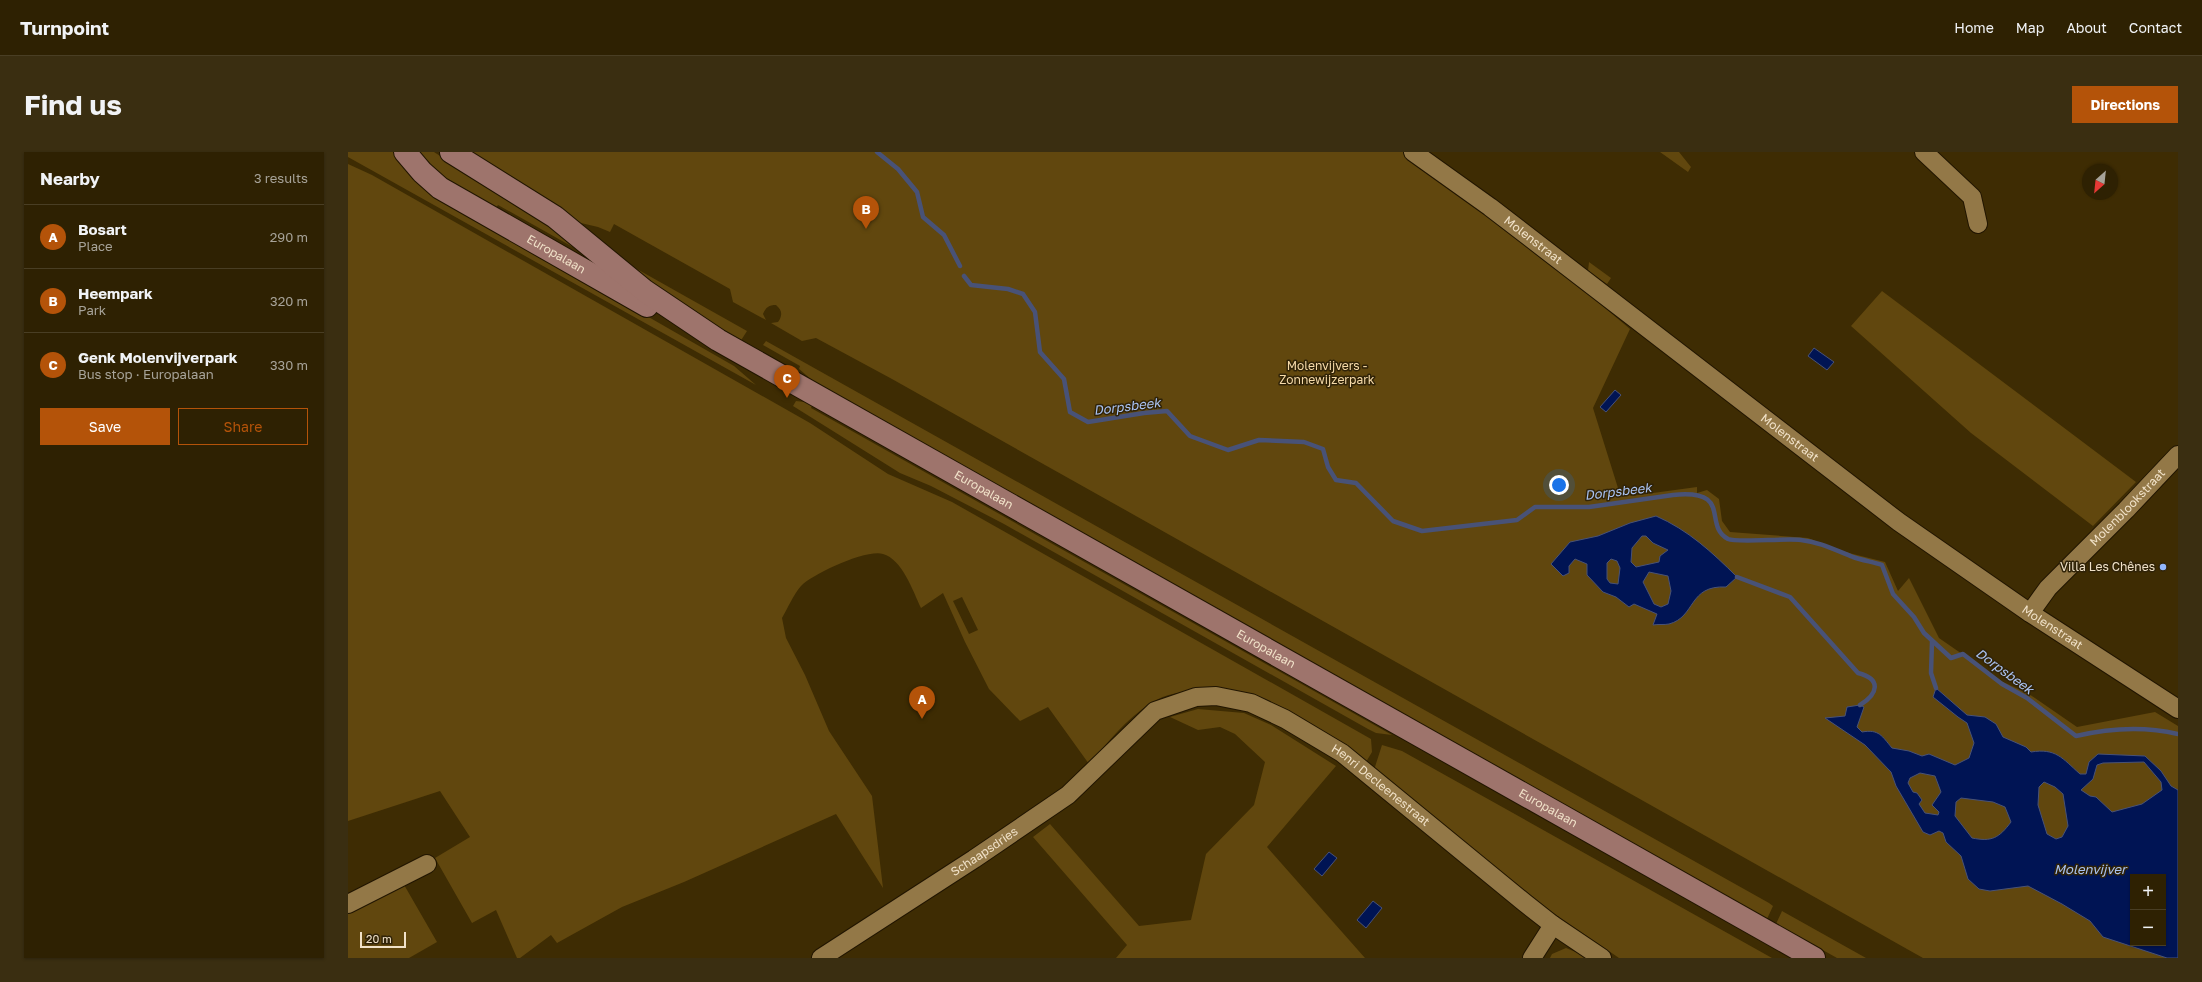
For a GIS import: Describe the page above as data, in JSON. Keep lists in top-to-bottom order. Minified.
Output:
{"streets":{"main road":["Europalaan"],"street":["Molenstraat","Molenblookstraat","Henri Decleenestraat","Schaapsdries"]},"crossings":[["Molenstraat","Molenblookstraat"],["Henri Decleenestraat","Schaapsdries"]],"water":["Dorpsbeek","Molenvijver"],"parks":["Molenvijvers - Zonnewijzerpark"],"places":["Villa Les Chênes"],"scale_bar":"20 m","north":"bottom left","page":{"header":"Turnpoint","nav":["Home","Map","About","Contact"],"buttons":["Directions",["Save","Share"]],"title":"Find us","heading":["Nearby","3 results"],"pins":["B","C","A"],"list":[{"mark":"A","name":"Bosart","note":"Place","value":"290 m"},{"mark":"B","name":"Heempark","note":"Park","value":"320 m"},{"mark":"C","name":"Genk Molenvijverpark","note":"Bus stop · Europalaan","value":"330 m"}],"map_buttons":["+","−"],"scale":"20 m"}}
